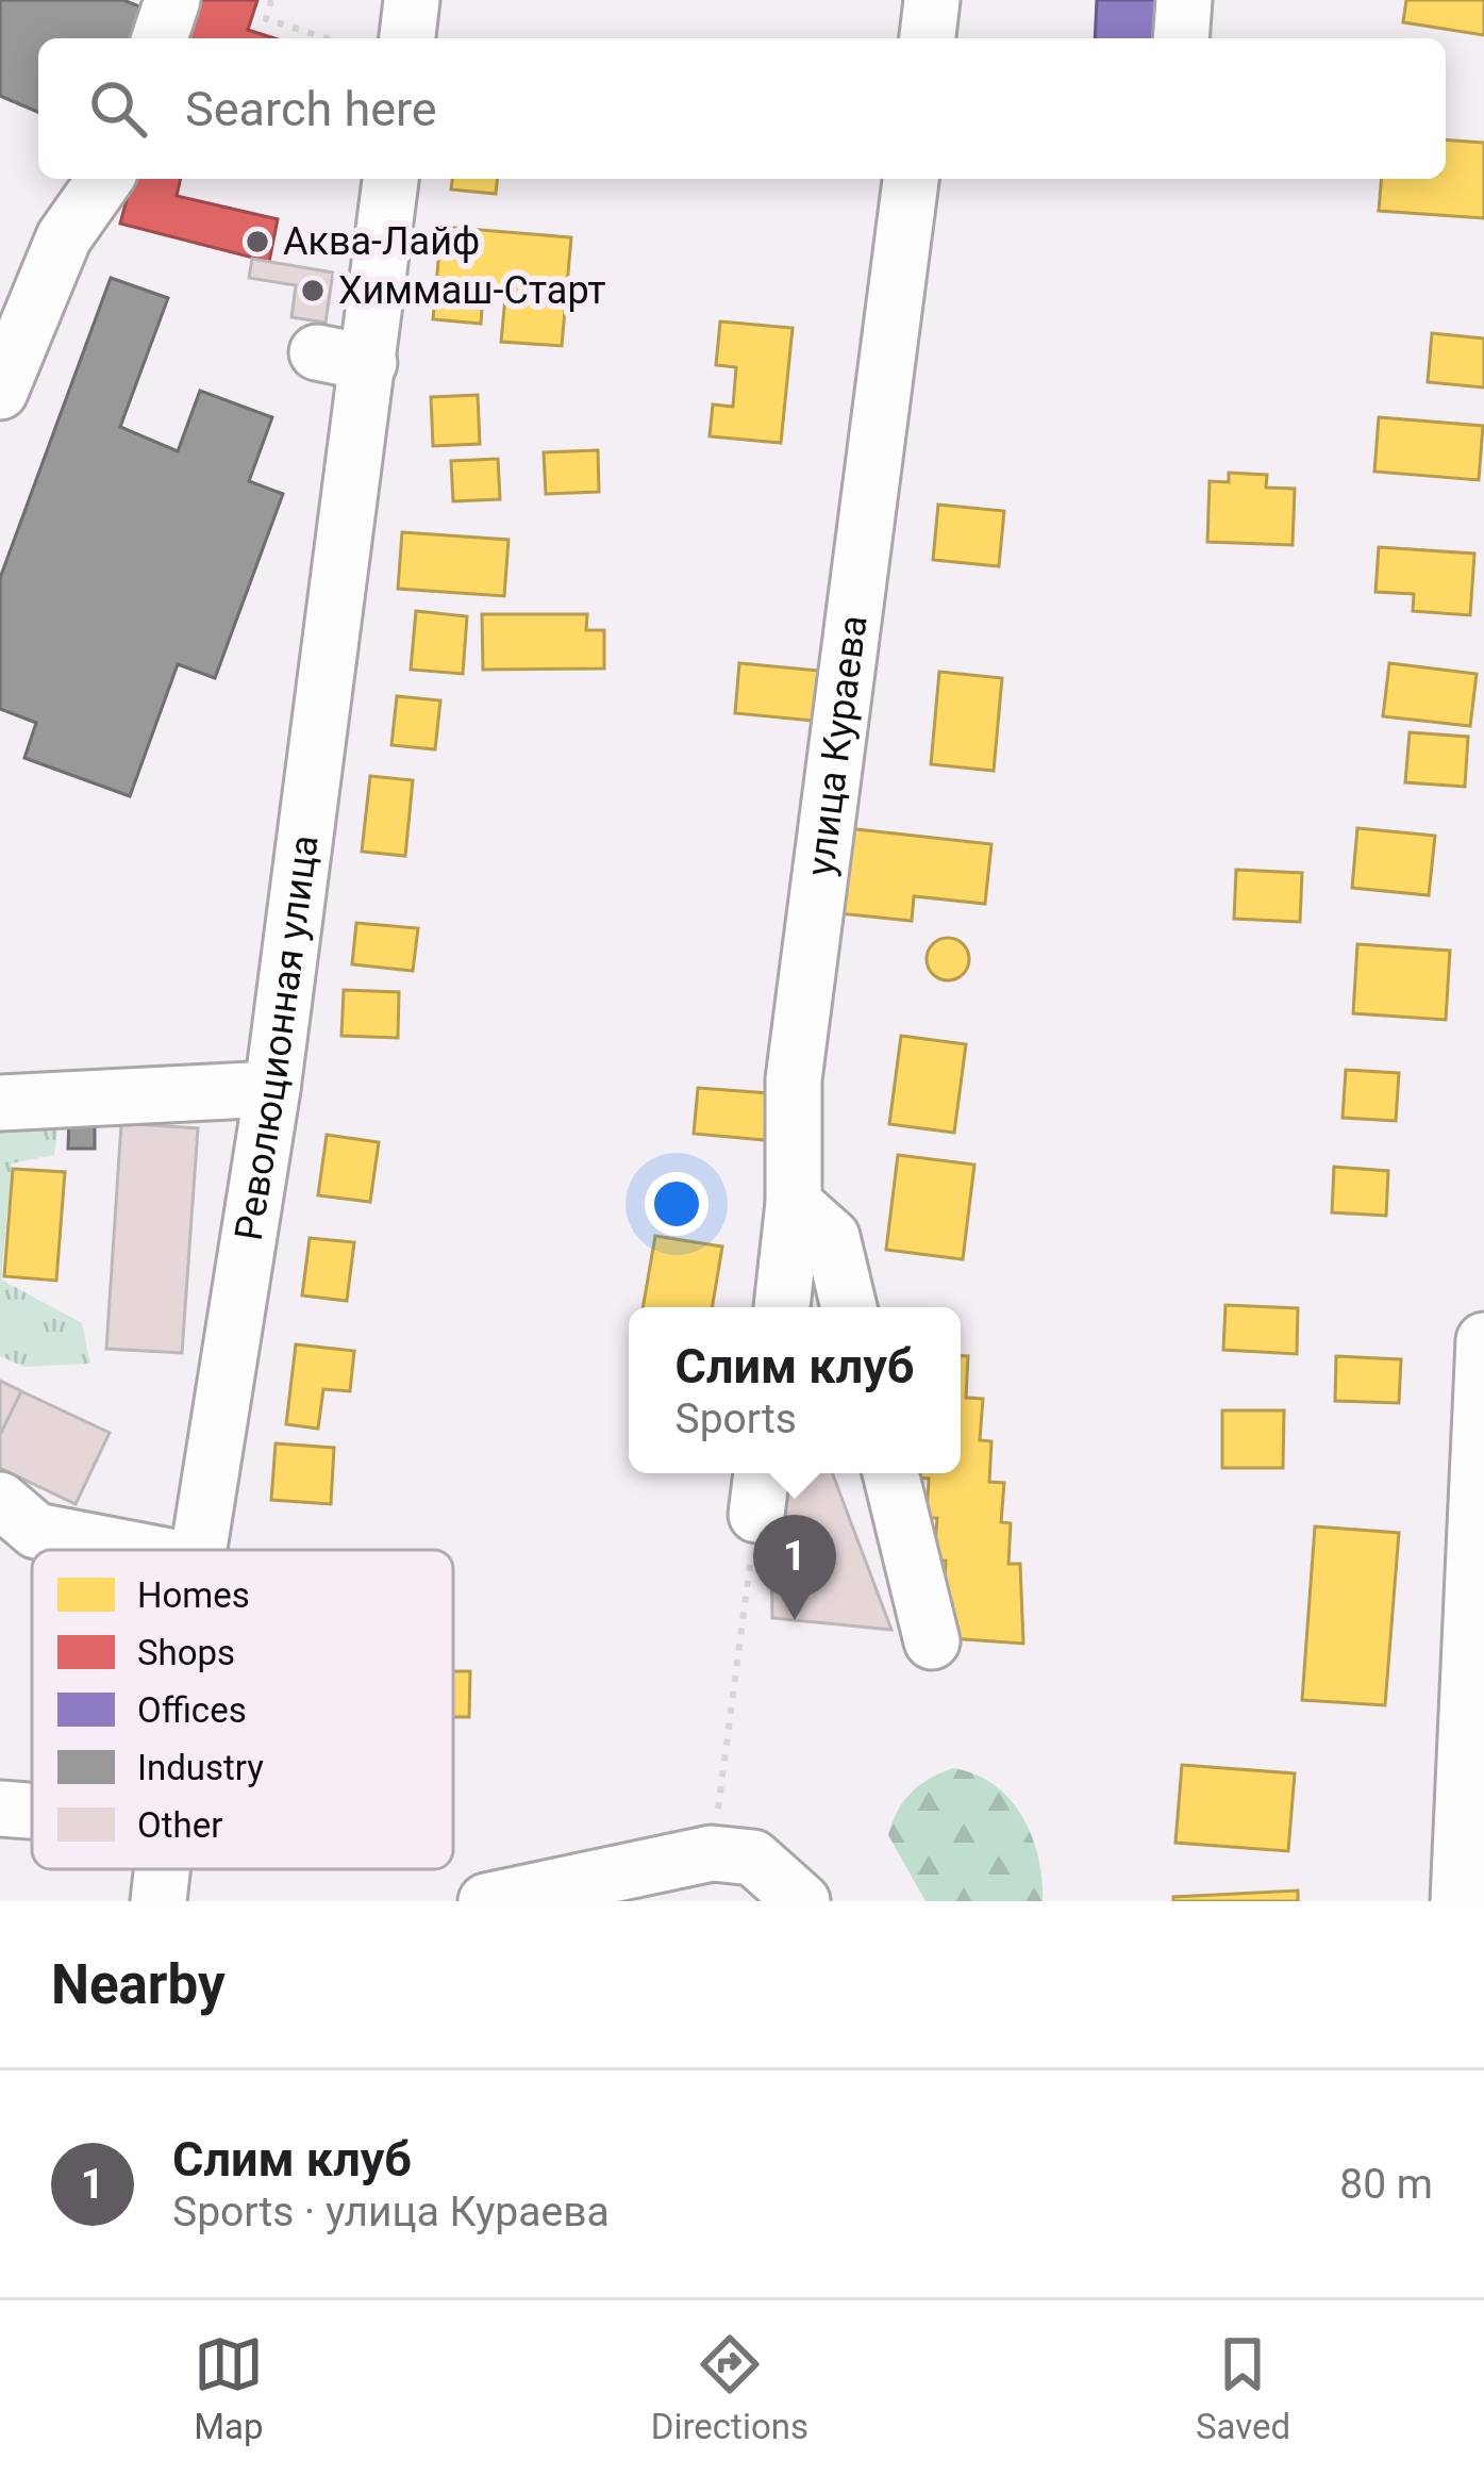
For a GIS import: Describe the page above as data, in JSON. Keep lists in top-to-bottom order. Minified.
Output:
{"streets":{"street":["улица Кураева","Революционная улица"]},"places":["Аква-Лайф","Химмаш-Старт"],"legend":["Homes","Shops","Offices","Industry","Other"],"page":{"search":"Search here","popup":["Слим клуб","Sports"],"pins":"1","heading":"Nearby","list":[{"mark":"1","name":"Слим клуб","note":"Sports · улица Кураева","value":"80 m"}],"nav":["Map","Directions","Saved"]}}
